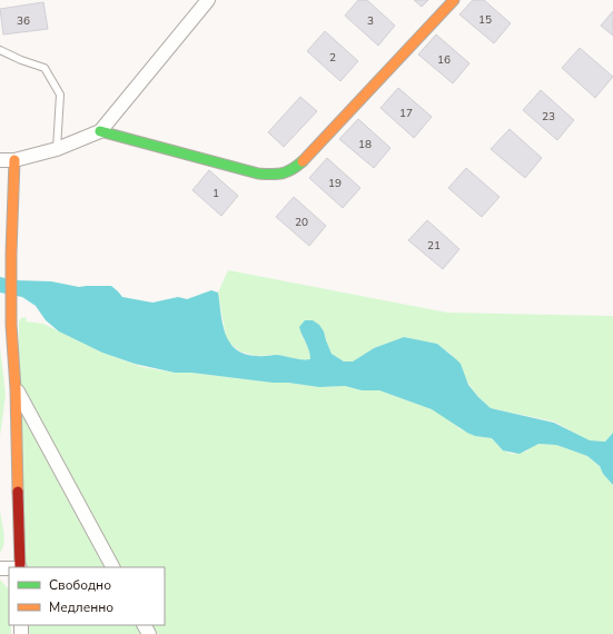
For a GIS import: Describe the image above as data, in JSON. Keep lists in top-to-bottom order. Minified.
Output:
{"house_numbers":["15","36","3","2","16","17","23","18","19","1","20","21"],"legend":["Свободно","Медленно"]}
